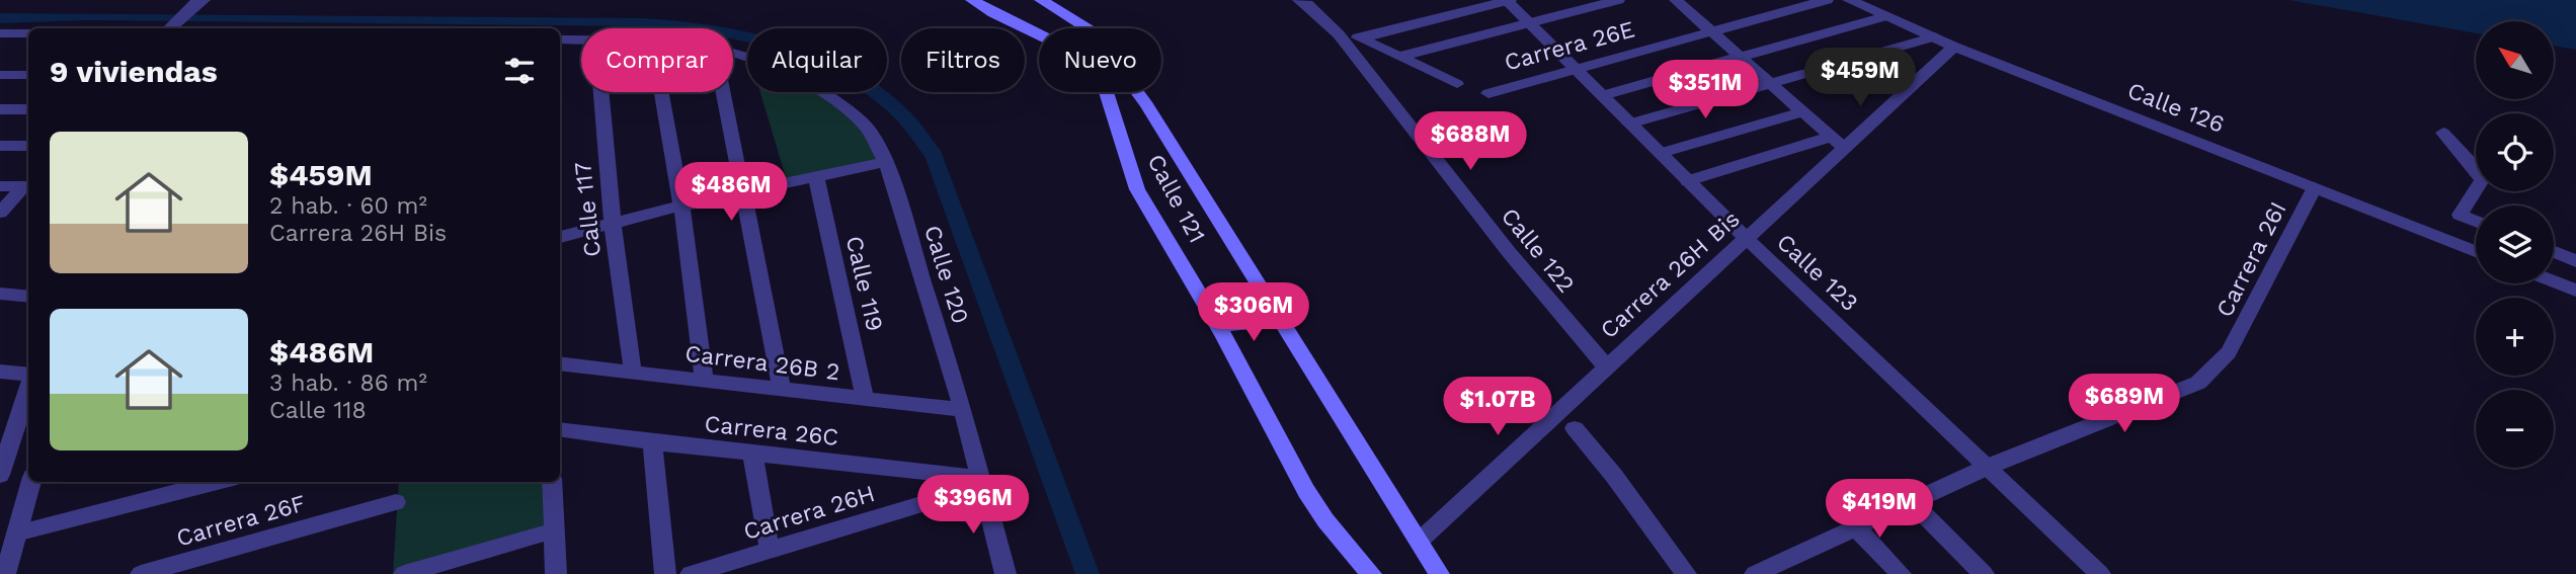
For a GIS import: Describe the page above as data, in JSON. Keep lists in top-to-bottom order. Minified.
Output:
{"streets":{"main road":["Calle 121"],"street":["Carrera 26E","Calle 126","Calle 117","Calle 122","Carrera 26I","Calle 123","Calle 120","Carrera 26H Bis","Calle 119","Carrera 26B 2","Carrera 26C","Carrera 26H","Carrera 26F"]},"crossings":[["Carrera 26E","Calle 123"],["Calle 126","Carrera 26I"],["Calle 126","Carrera 26H Bis"],["Calle 121","Carrera 26H Bis"],["Calle 117","Carrera 26B 2"],["Calle 122","Carrera 26H Bis"],["Carrera 26I","Calle 123"],["Calle 123","Carrera 26H Bis"],["Calle 120","Carrera 26B 2"],["Calle 120","Carrera 26C"],["Calle 120","Carrera 26H"],["Calle 119","Carrera 26B 2"],["Carrera 26C","Carrera 26H"]],"north":"top left","page":{"map_buttons":["+","−"],"chip":["Comprar","Alquilar","Filtros","Nuevo"],"heading":"9 viviendas","price":["$459M","$351M","$688M","$486M","$306M","$689M","$1.07B","$396M","$419M"],"list":[{"name":"$459M","note":"2 hab. · 60 m² · Carrera 26H Bis"},{"name":"$486M","note":"3 hab. · 86 m² · Calle 118"}]}}
